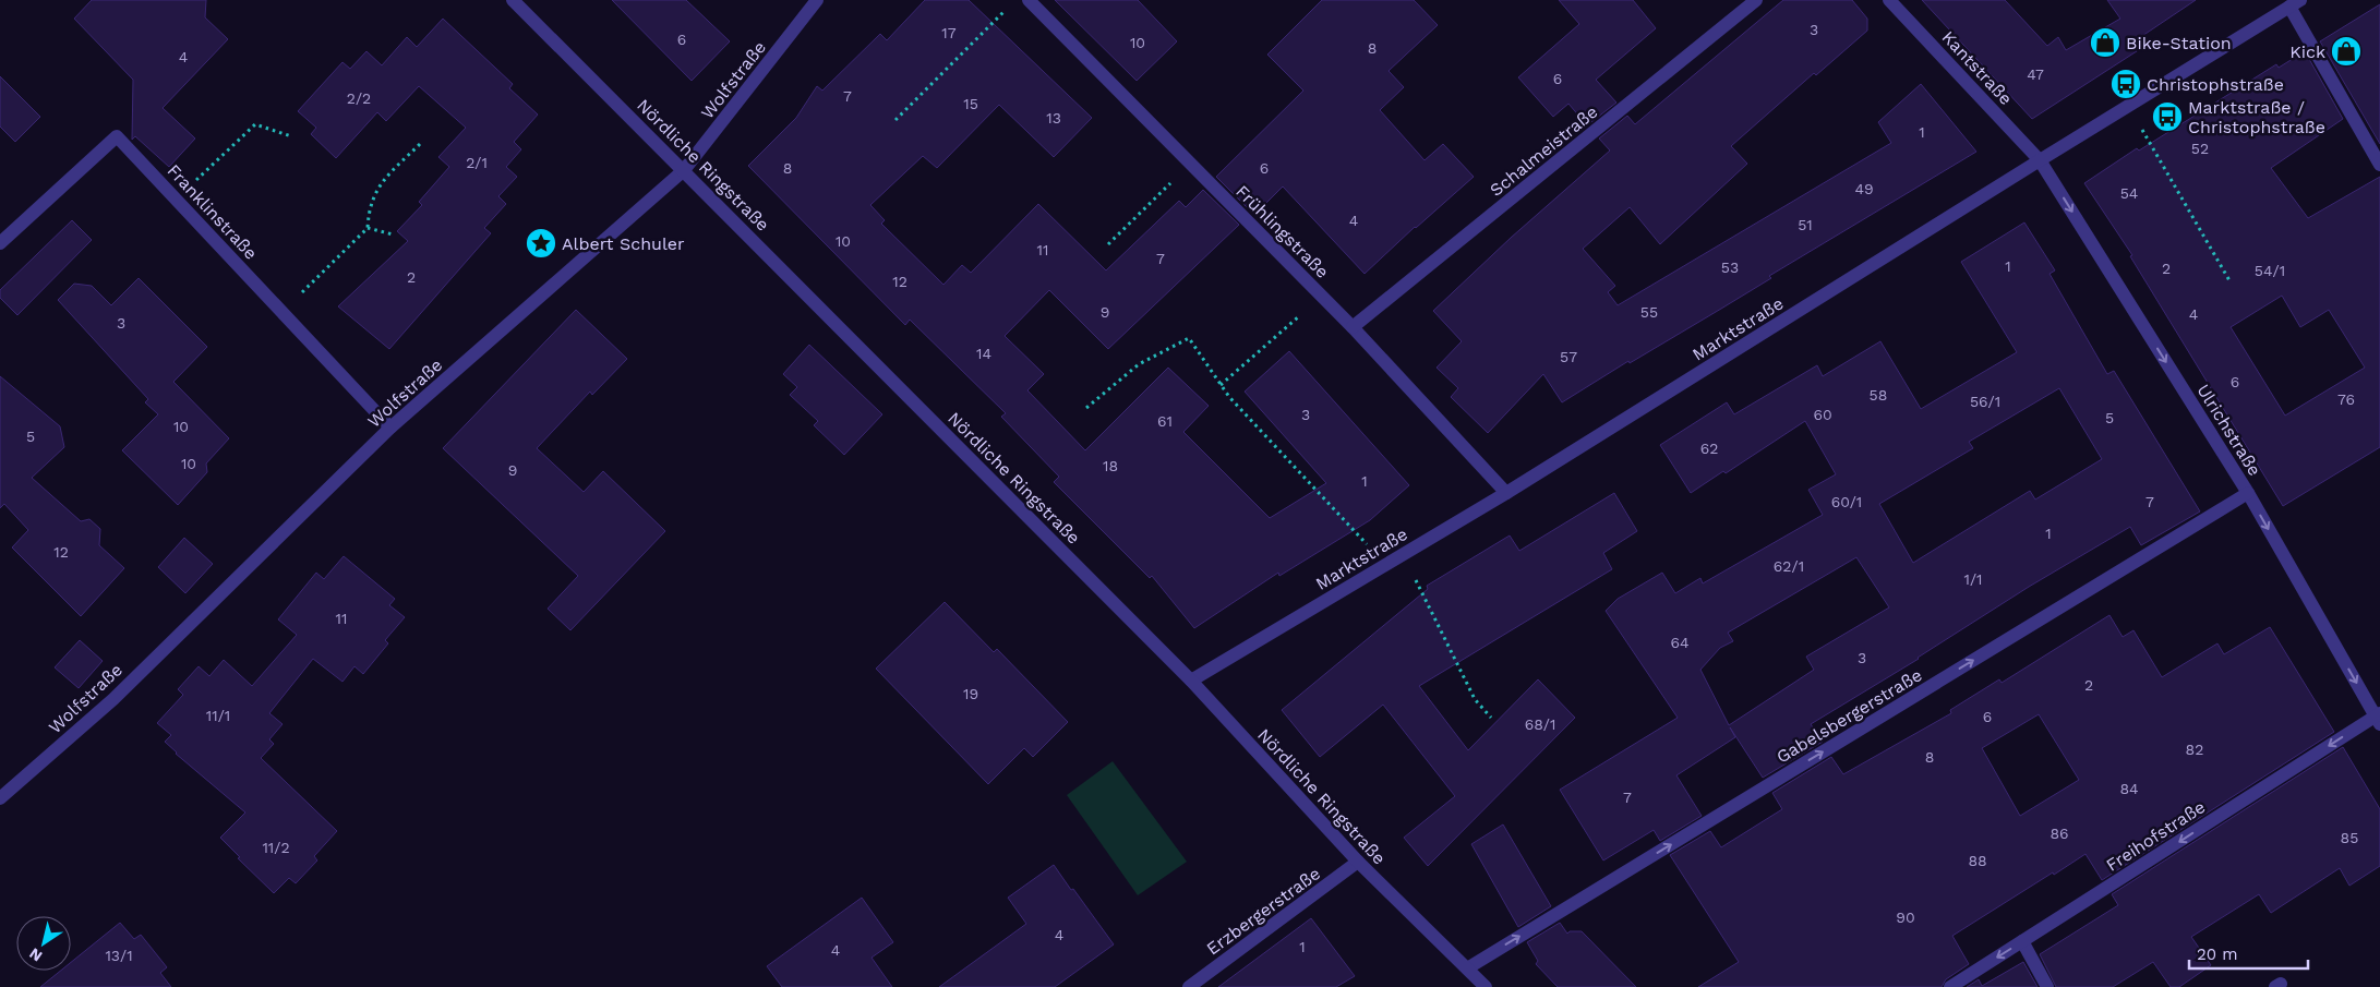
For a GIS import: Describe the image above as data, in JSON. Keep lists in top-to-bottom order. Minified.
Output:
{"streets":{"street":["Kantstraße","Wolfstraße","Schalmeistraße","Nördliche Ringstraße","Franklinstraße","Frühlingstraße","Marktstraße","Ulrichstraße","Gabelsbergerstraße","Freihofstraße","Erzbergerstraße"]},"crossings":[["Kantstraße","Marktstraße"],["Kantstraße","Ulrichstraße"],["Wolfstraße","Nördliche Ringstraße"],["Wolfstraße","Franklinstraße"],["Schalmeistraße","Frühlingstraße"],["Nördliche Ringstraße","Marktstraße"],["Nördliche Ringstraße","Gabelsbergerstraße"],["Nördliche Ringstraße","Erzbergerstraße"],["Frühlingstraße","Marktstraße"],["Marktstraße","Ulrichstraße"],["Ulrichstraße","Gabelsbergerstraße"],["Ulrichstraße","Freihofstraße"]],"one_way":["Ulrichstraße","Gabelsbergerstraße","Freihofstraße"],"places":{"shop":["Bike-Station","Kick"],"bus stop":["Christophstraße","Marktstraße / Christophstraße"],"place":["Albert Schuler"]},"house_numbers":["3","17","6","10","8","4","47","6","7","2/2","15","13","1","52","2/1","8","6","49","54","4","51","10","11","7","1","53","2","54/1","2","12","9","55","4","3","14","57","6","58","76","56/1","3","60","5","61","10","5","62","10","18","9","1","60/1","7","1","12","62/1","1/1","11","64","3","2","19","11/1","6","68/1","82","8","84","7","86","85","11/2","88","90","4","1","4","13/1"],"scale_bar":"20 m","north":"bottom left"}
